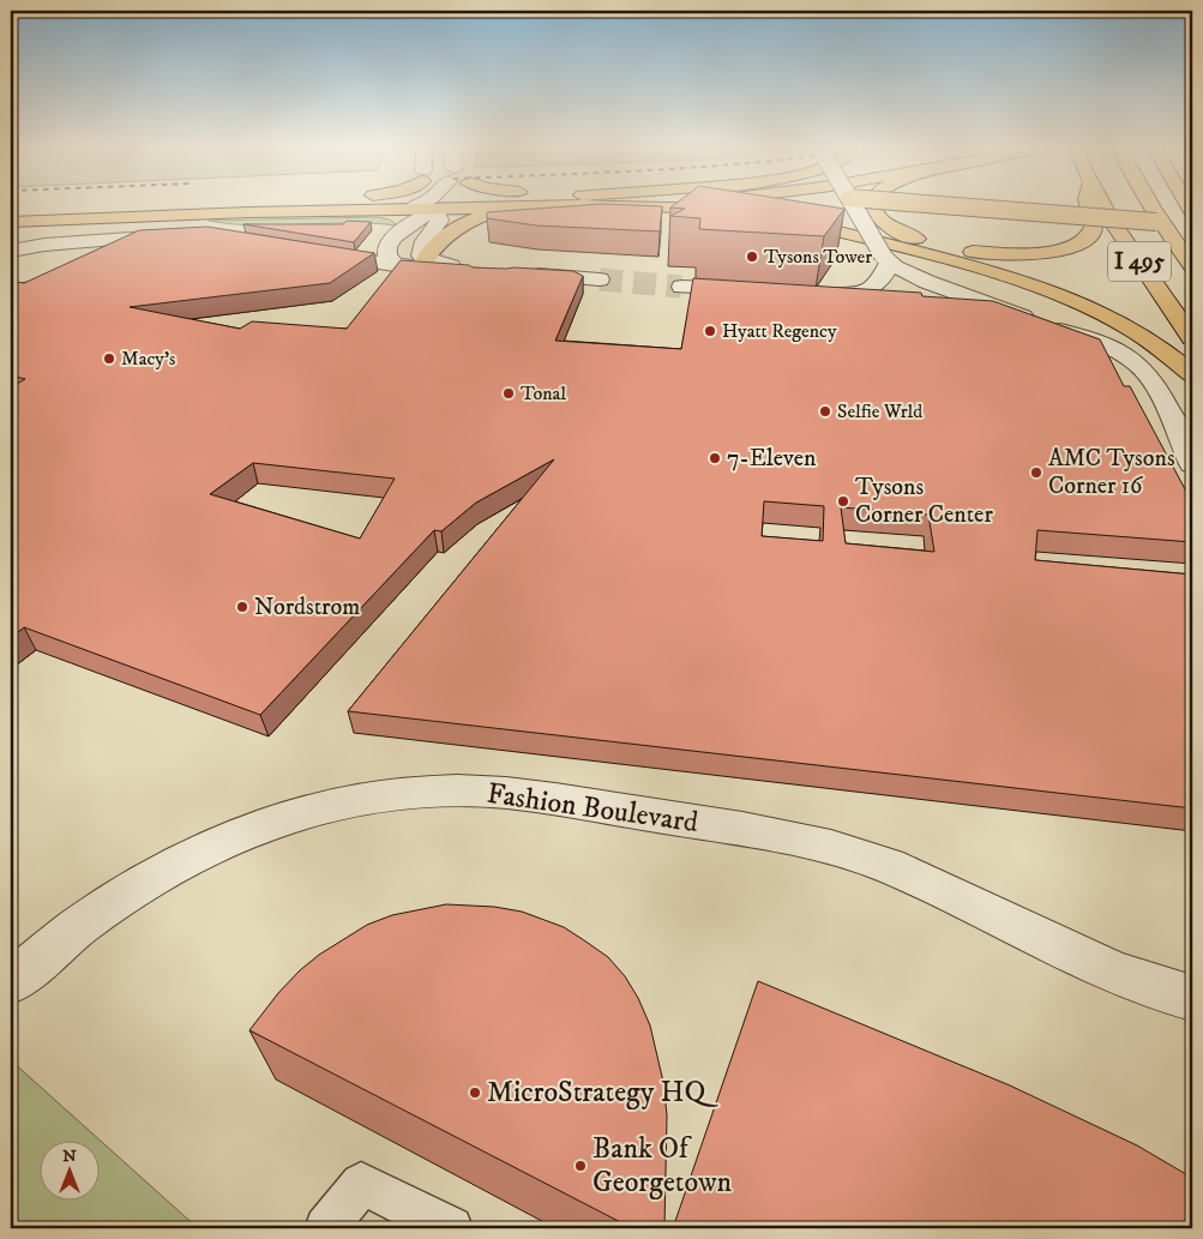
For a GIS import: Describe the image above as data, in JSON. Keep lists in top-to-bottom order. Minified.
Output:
{"streets":{"main road":["I 495"],"street":["Fashion Boulevard"]},"places":["Tysons Tower","Hyatt Regency","Macy's","Tonal","Selfie Wrld","7-Eleven","AMC Tysons Corner 16","Tysons Corner Center","Nordstrom","MicroStrategy HQ","Bank Of Georgetown"],"north":"top"}
